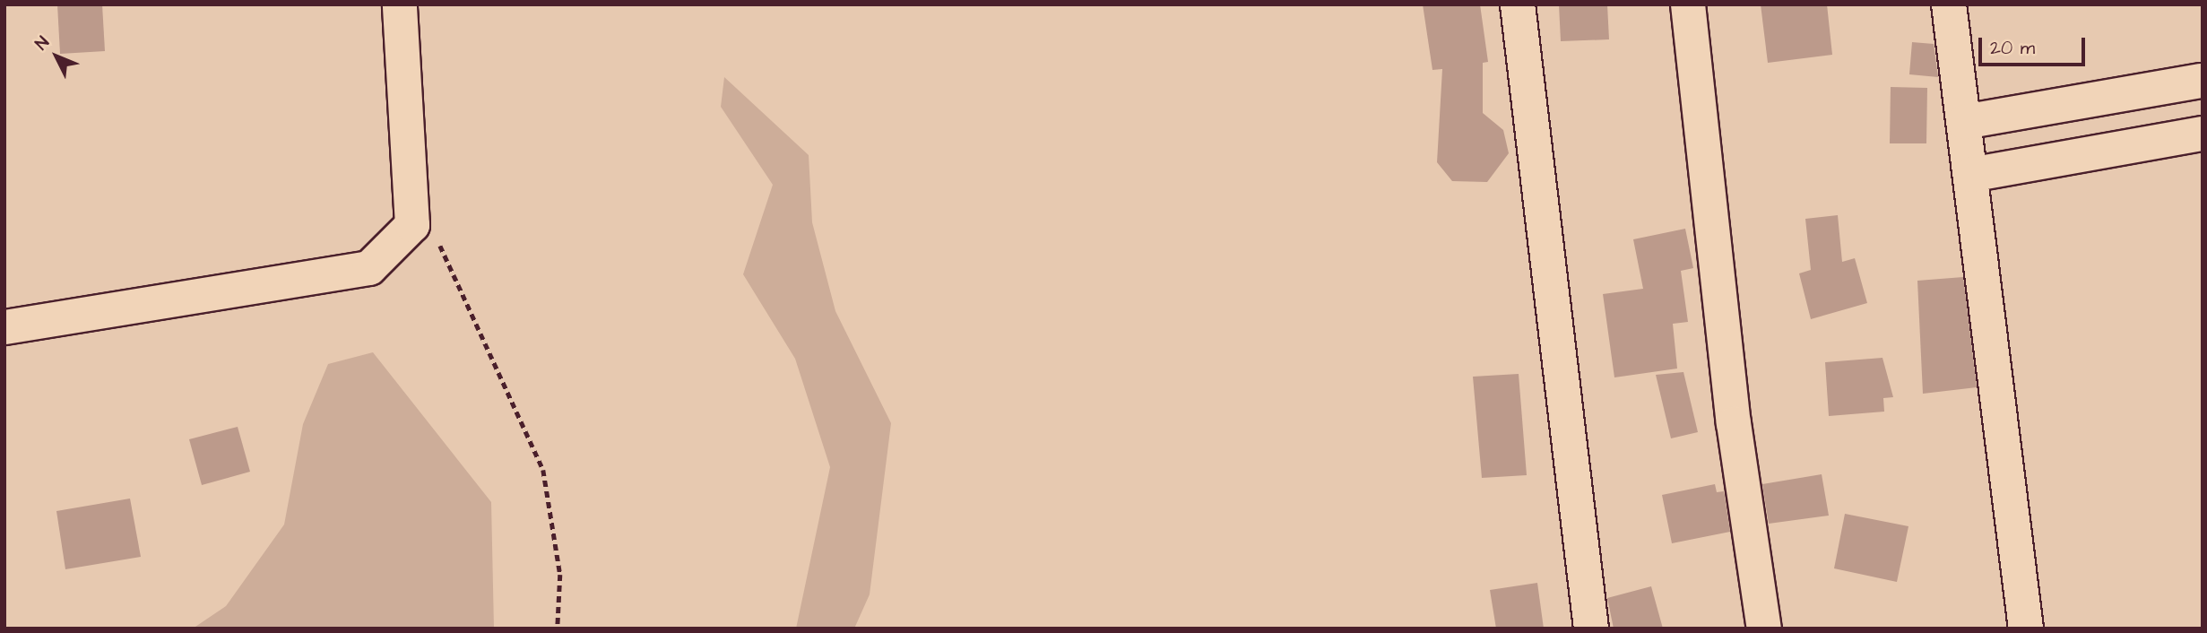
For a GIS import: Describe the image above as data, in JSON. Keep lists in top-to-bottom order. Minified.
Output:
{"scale_bar":"20 m","north":"top left"}
